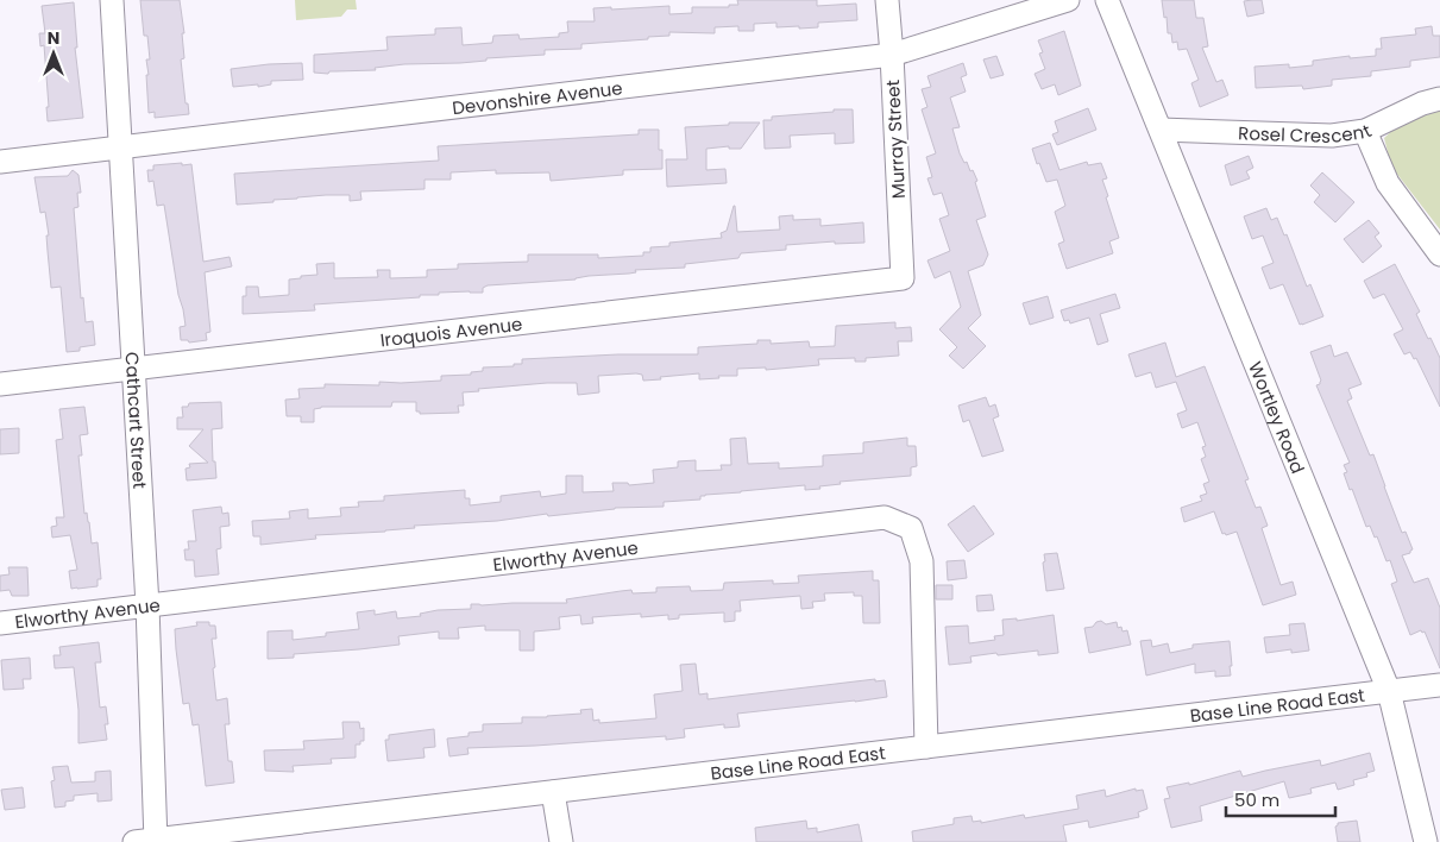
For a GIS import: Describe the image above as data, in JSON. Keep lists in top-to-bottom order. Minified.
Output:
{"streets":{"street":["Devonshire Avenue","Rosel Crescent","Murray Street","Iroquois Avenue","Wortley Road","Cathcart Street","Elworthy Avenue","Base Line Road East"]},"crossings":[["Devonshire Avenue","Murray Street"],["Devonshire Avenue","Cathcart Street"],["Rosel Crescent","Wortley Road"],["Murray Street","Iroquois Avenue"],["Iroquois Avenue","Cathcart Street"],["Wortley Road","Base Line Road East"],["Cathcart Street","Elworthy Avenue"],["Cathcart Street","Base Line Road East"],["Elworthy Avenue","Base Line Road East"]],"scale_bar":"50 m","north":"top"}
